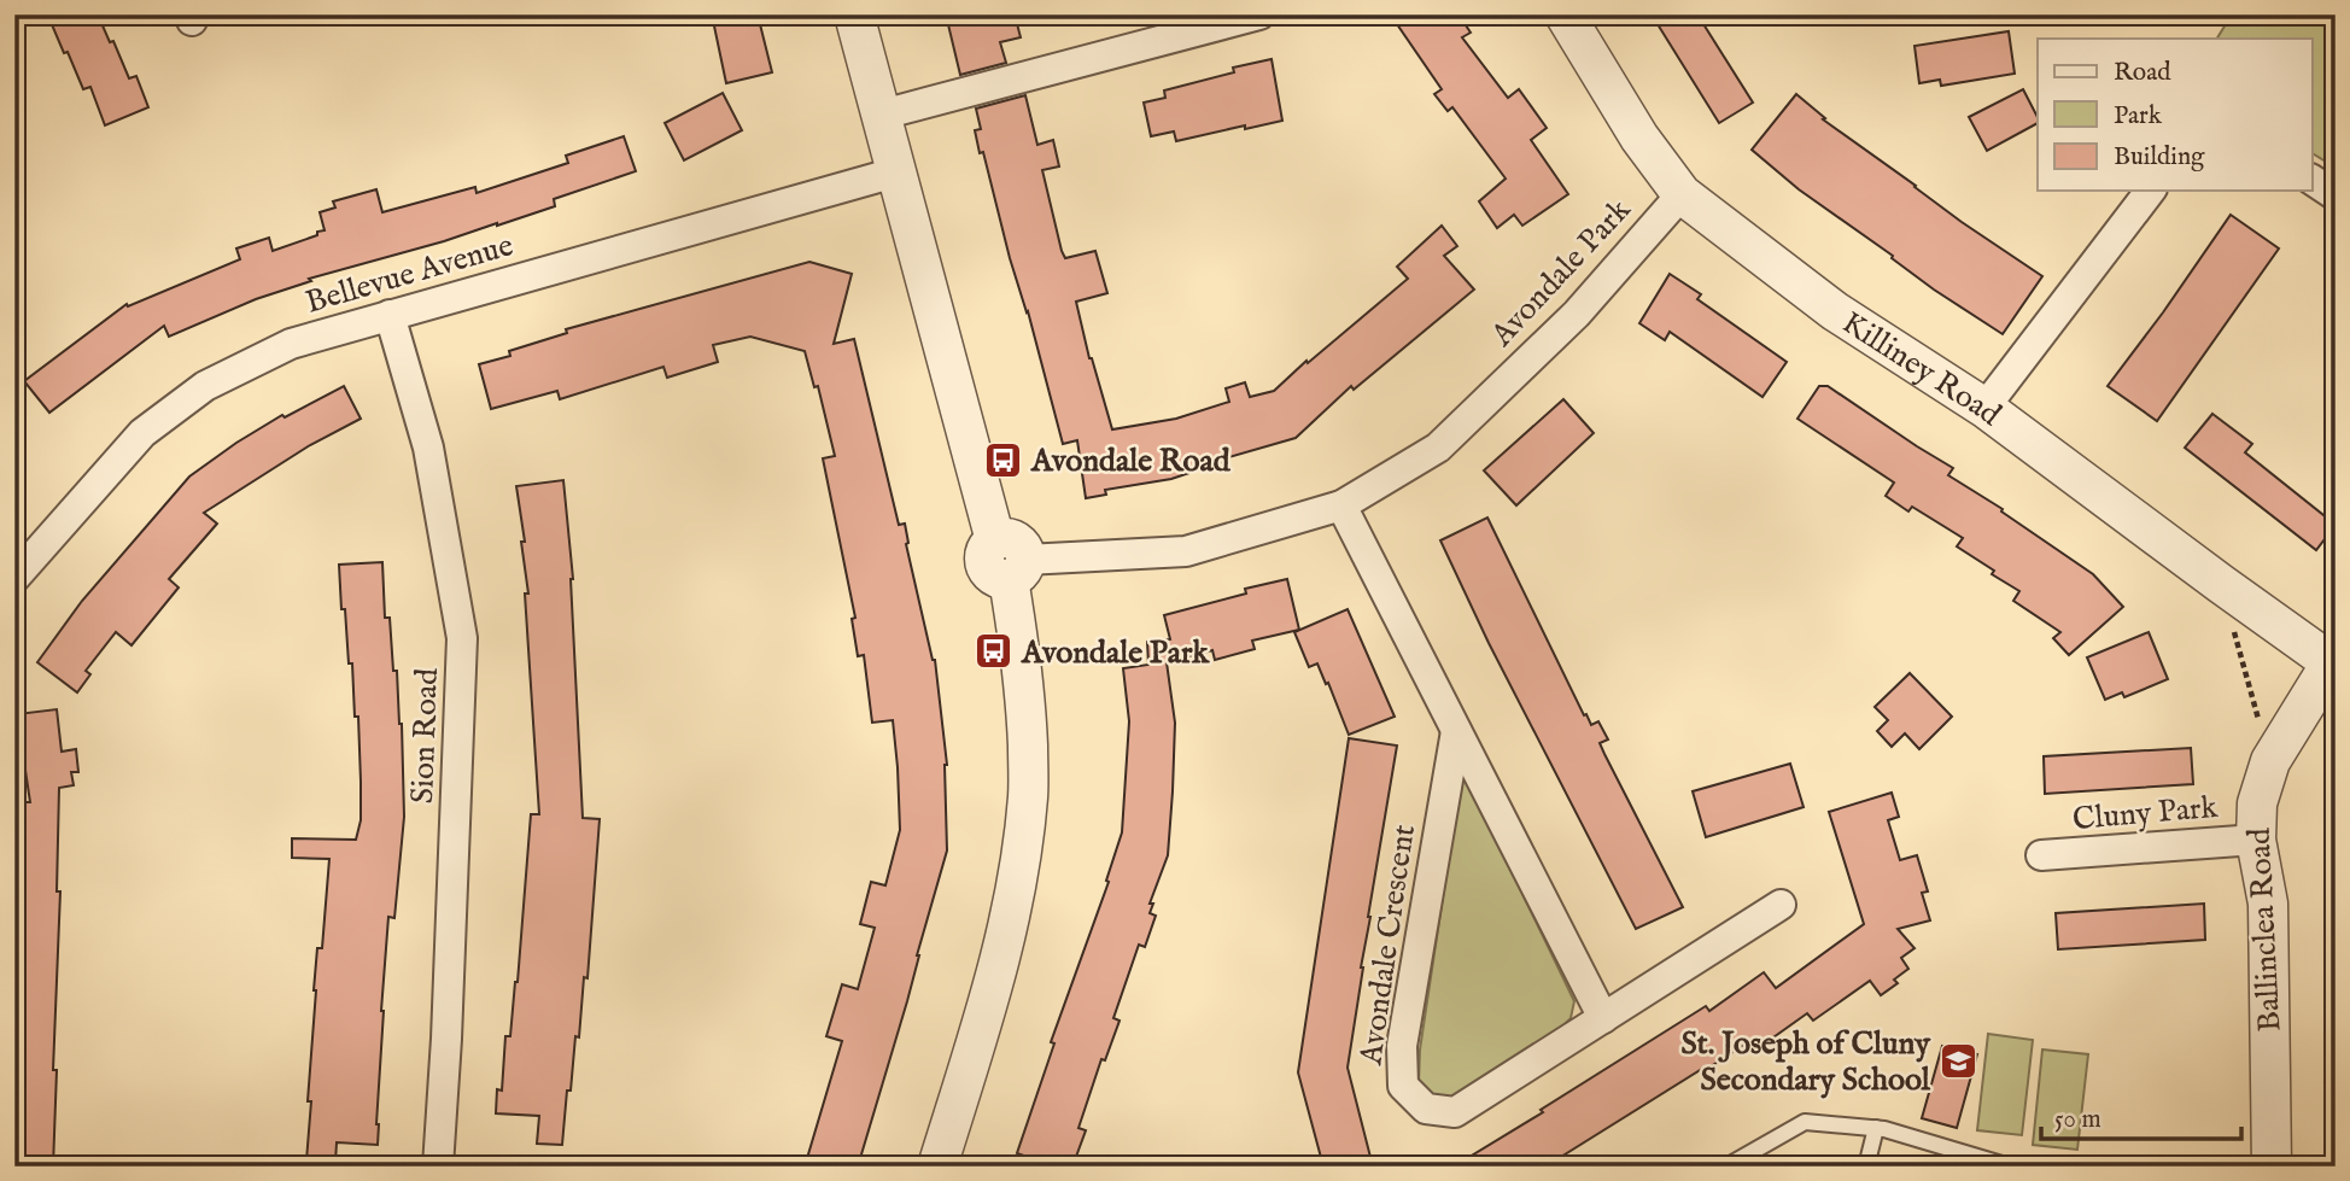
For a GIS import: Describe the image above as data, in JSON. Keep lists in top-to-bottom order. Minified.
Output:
{"streets":{"street":["Avondale Park","Bellevue Avenue","Killiney Road","Sion Road","Cluny Park","Ballinclea Road","Avondale Crescent"]},"crossings":[["Avondale Park","Killiney Road"],["Bellevue Avenue","Sion Road"],["Killiney Road","Ballinclea Road"],["Cluny Park","Ballinclea Road"]],"places":{"bus stop":["Avondale Road","Avondale Park"],"school or university":["St. Joseph of Cluny Secondary School"]},"legend":["Road","Park","Building"],"scale_bar":"50 m"}
